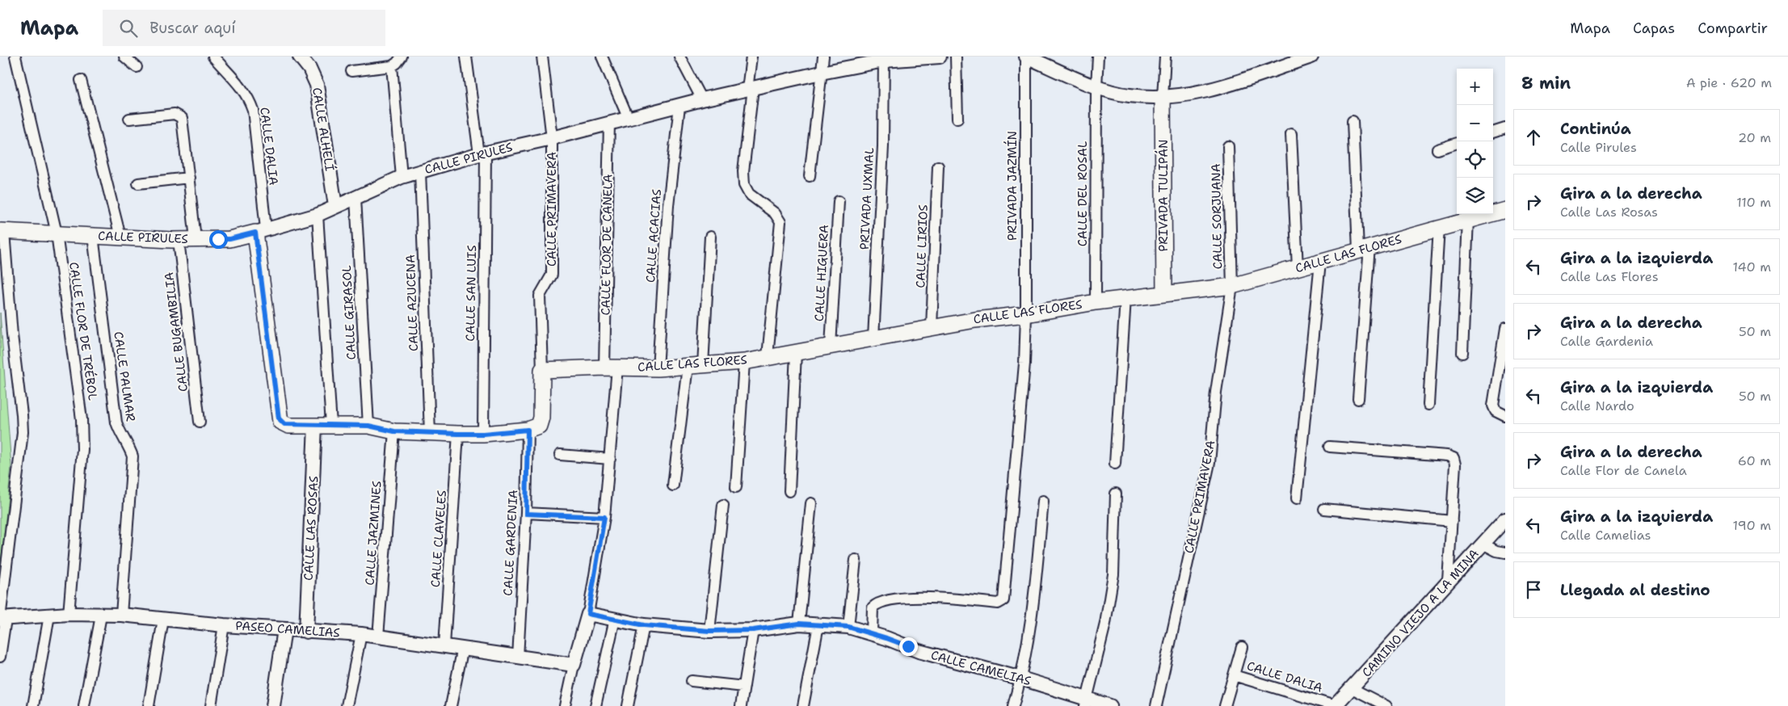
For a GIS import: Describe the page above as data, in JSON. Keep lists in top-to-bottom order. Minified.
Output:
{"streets":{"main road":["CALLE PIRULES","PRIVADA TULIPÁN","CALLE PRIMAVERA","CALLE LAS FLORES"],"street":["CALLE ALHELÍ","CALLE DALIA","PRIVADA JAZMÍN","CALLE DEL ROSAL","PRIVADA UXMAL","CALLE SORJUANA","CALLE ACACIAS","CALLE FLOR DE CANELA","CALLE LIRIOS","CALLE HIGUERA","CALLE SAN LUIS","CALLE AZUCENA","CALLE GIRASOL","CALLE FLOR DE TRÉBOL","CALLE BUGAMBILIA","CALLE PALMAR","CALLE LAS ROSAS","CALLE JAZMINES","CALLE CLAVELES","CALLE GARDENIA","CAMINO VIEJO A LA MINA","PASEO CAMELIAS","CALLE CAMELIAS"]},"crossings":[["CALLE ALHELÍ","CALLE PIRULES"],["CALLE DALIA","CALLE PIRULES"],["CALLE DALIA","CAMINO VIEJO A LA MINA"],["CALLE PIRULES","PRIVADA UXMAL"],["CALLE PIRULES","CALLE PRIMAVERA"],["CALLE PIRULES","CALLE ACACIAS"],["CALLE PIRULES","CALLE FLOR DE CANELA"],["CALLE PIRULES","CALLE SAN LUIS"],["CALLE PIRULES","CALLE AZUCENA"],["CALLE PIRULES","CALLE GIRASOL"],["CALLE PIRULES","CALLE FLOR DE TRÉBOL"],["CALLE PIRULES","CALLE BUGAMBILIA"],["CALLE PIRULES","CALLE PALMAR"],["PRIVADA JAZMÍN","CALLE LAS FLORES"],["PRIVADA JAZMÍN","CALLE CAMELIAS"],["CALLE DEL ROSAL","CALLE LAS FLORES"],["PRIVADA TULIPÁN","CALLE LAS FLORES"],["PRIVADA UXMAL","CALLE LAS FLORES"],["CALLE PRIMAVERA","CALLE SORJUANA"],["CALLE PRIMAVERA","CALLE LAS FLORES"],["CALLE PRIMAVERA","CALLE GARDENIA"],["CALLE SORJUANA","CALLE LAS FLORES"],["CALLE ACACIAS","CALLE LAS FLORES"],["CALLE FLOR DE CANELA","CALLE LAS FLORES"],["CALLE FLOR DE CANELA","PASEO CAMELIAS"],["CALLE FLOR DE CANELA","CALLE CAMELIAS"],["CALLE LIRIOS","CALLE LAS FLORES"],["CALLE LAS FLORES","CALLE HIGUERA"],["CALLE FLOR DE TRÉBOL","PASEO CAMELIAS"],["CALLE PALMAR","PASEO CAMELIAS"],["CALLE LAS ROSAS","PASEO CAMELIAS"],["CALLE JAZMINES","PASEO CAMELIAS"],["CALLE CLAVELES","PASEO CAMELIAS"],["CALLE GARDENIA","PASEO CAMELIAS"]],"page":{"header":"Mapa","search":"Buscar aquí","nav":["Mapa","Capas","Compartir"],"heading":["8 min","A pie · 620 m"],"map_buttons":["+","−"],"list":[["Continúa","Calle Pirules","20 m"],["Gira a la derecha","Calle Las Rosas","110 m"],["Gira a la izquierda","Calle Las Flores","140 m"],["Gira a la derecha","Calle Gardenia","50 m"],["Gira a la izquierda","Calle Nardo","50 m"],["Gira a la derecha","Calle Flor de Canela","60 m"],["Gira a la izquierda","Calle Camelias","190 m"],"Llegada al destino"]}}
